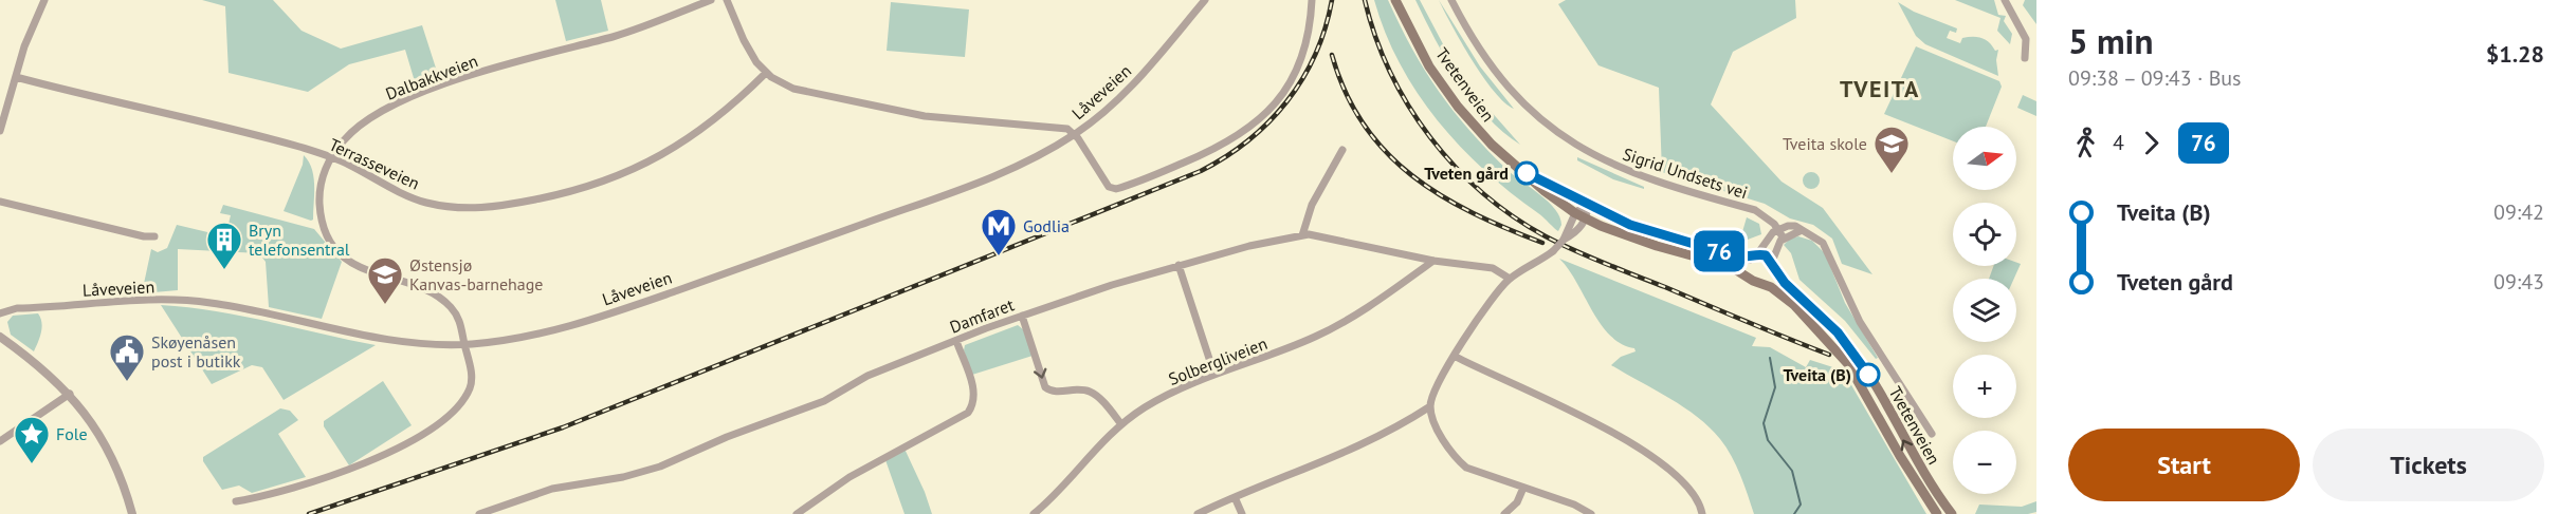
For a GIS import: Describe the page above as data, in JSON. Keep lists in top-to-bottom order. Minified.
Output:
{"streets":{"main road":["Tvetenveien"],"street":["Dalbakkveien","Låveveien","Terrasseveien","Sigrid Undsets vei","Damfaret","Solbergliveien"]},"crossings":[["Dalbakkveien","Låveveien"],["Dalbakkveien","Terrasseveien"],["Damfaret","Solbergliveien"]],"districts":["TVEITA"],"places":{"other":["Tveten gård","Tveita (B)"],"school or university":["Tveita skole","Østensjø Kanvas-barnehage"],"metro station":["Godlia"],"building":["Bryn telefonsentral"],"public building":["Skøyenåsen post i butikk"],"place":["Fole"]},"lines":["bus line 76"],"north":"right","page":{"on_map":"76","heading":["5 min","09:38 – 09:43 · Bus","$1.28"],"legs":["4","76"],"map_buttons":["+","−"],"list":[{"name":"Tveita (B)","value":"09:42"},{"name":"Tveten gård","value":"09:43"}],"buttons":["Start","Tickets"]}}
